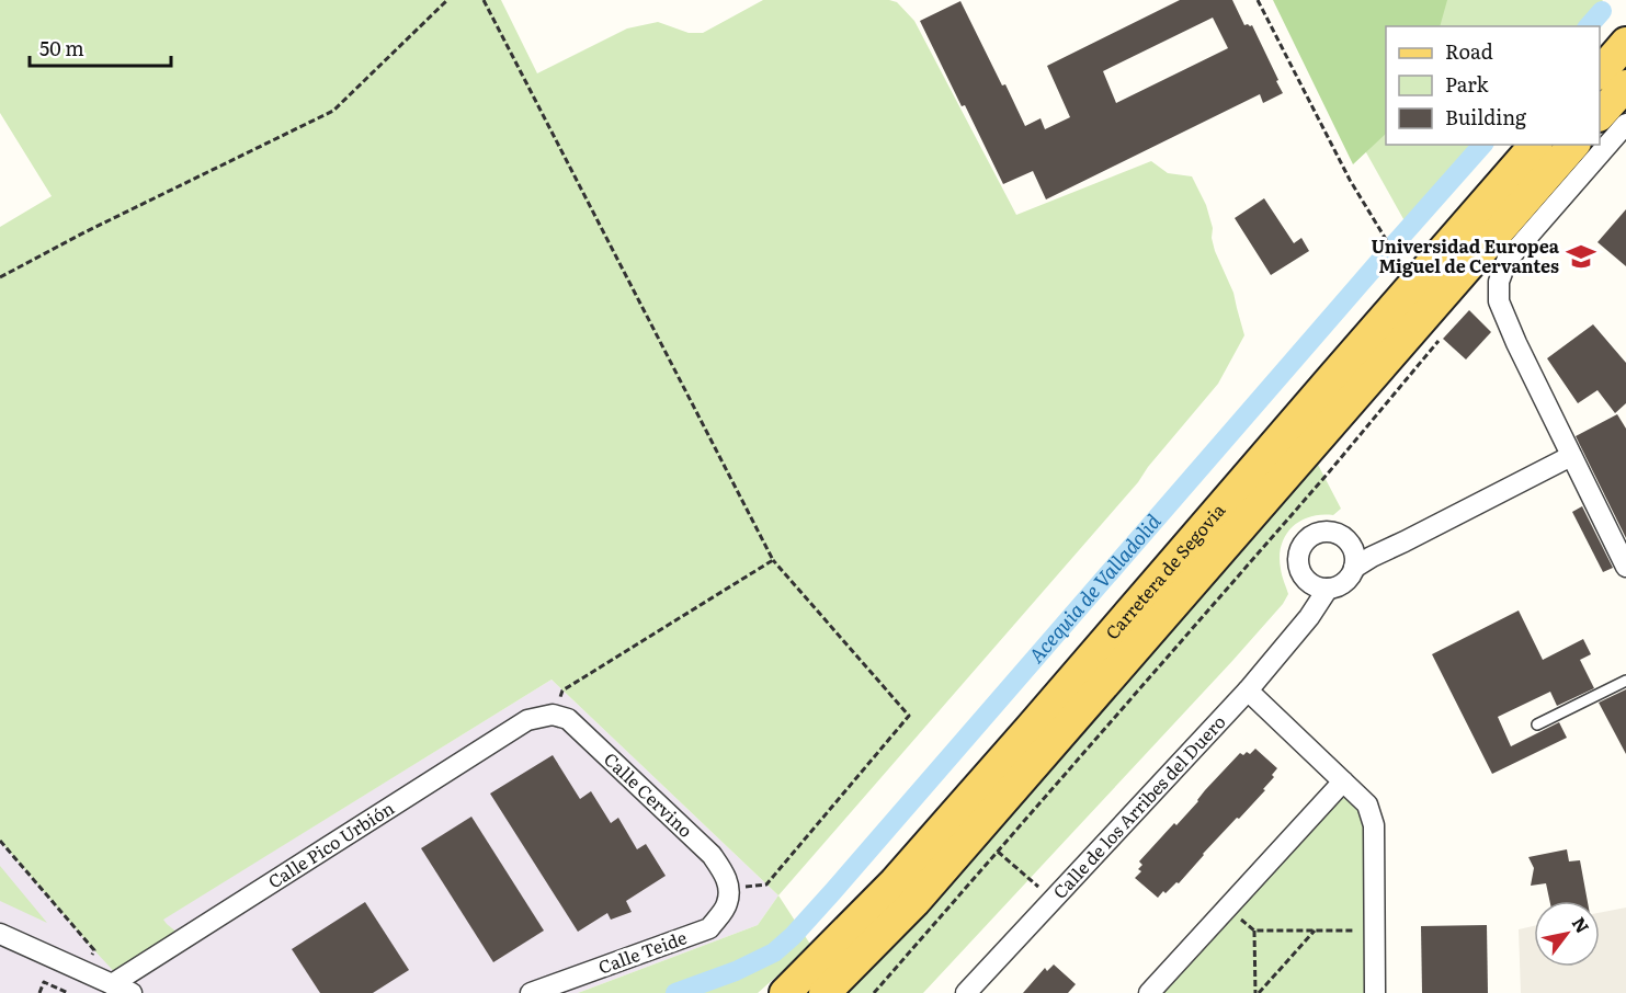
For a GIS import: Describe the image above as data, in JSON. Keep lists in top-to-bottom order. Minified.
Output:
{"streets":{"main road":["Carretera de Segovia"],"street":["Calle Cervino","Calle de los Arribes del Duero","Calle Pico Urbión","Calle Teide"]},"crossings":[["Calle Cervino","Calle Pico Urbión"],["Calle Cervino","Calle Teide"]],"water":["Acequia de Valladolid"],"places":{"school or university":["Universidad Europea Miguel de Cervantes"]},"legend":["Road","Park","Building"],"scale_bar":"50 m","north":"top right"}
